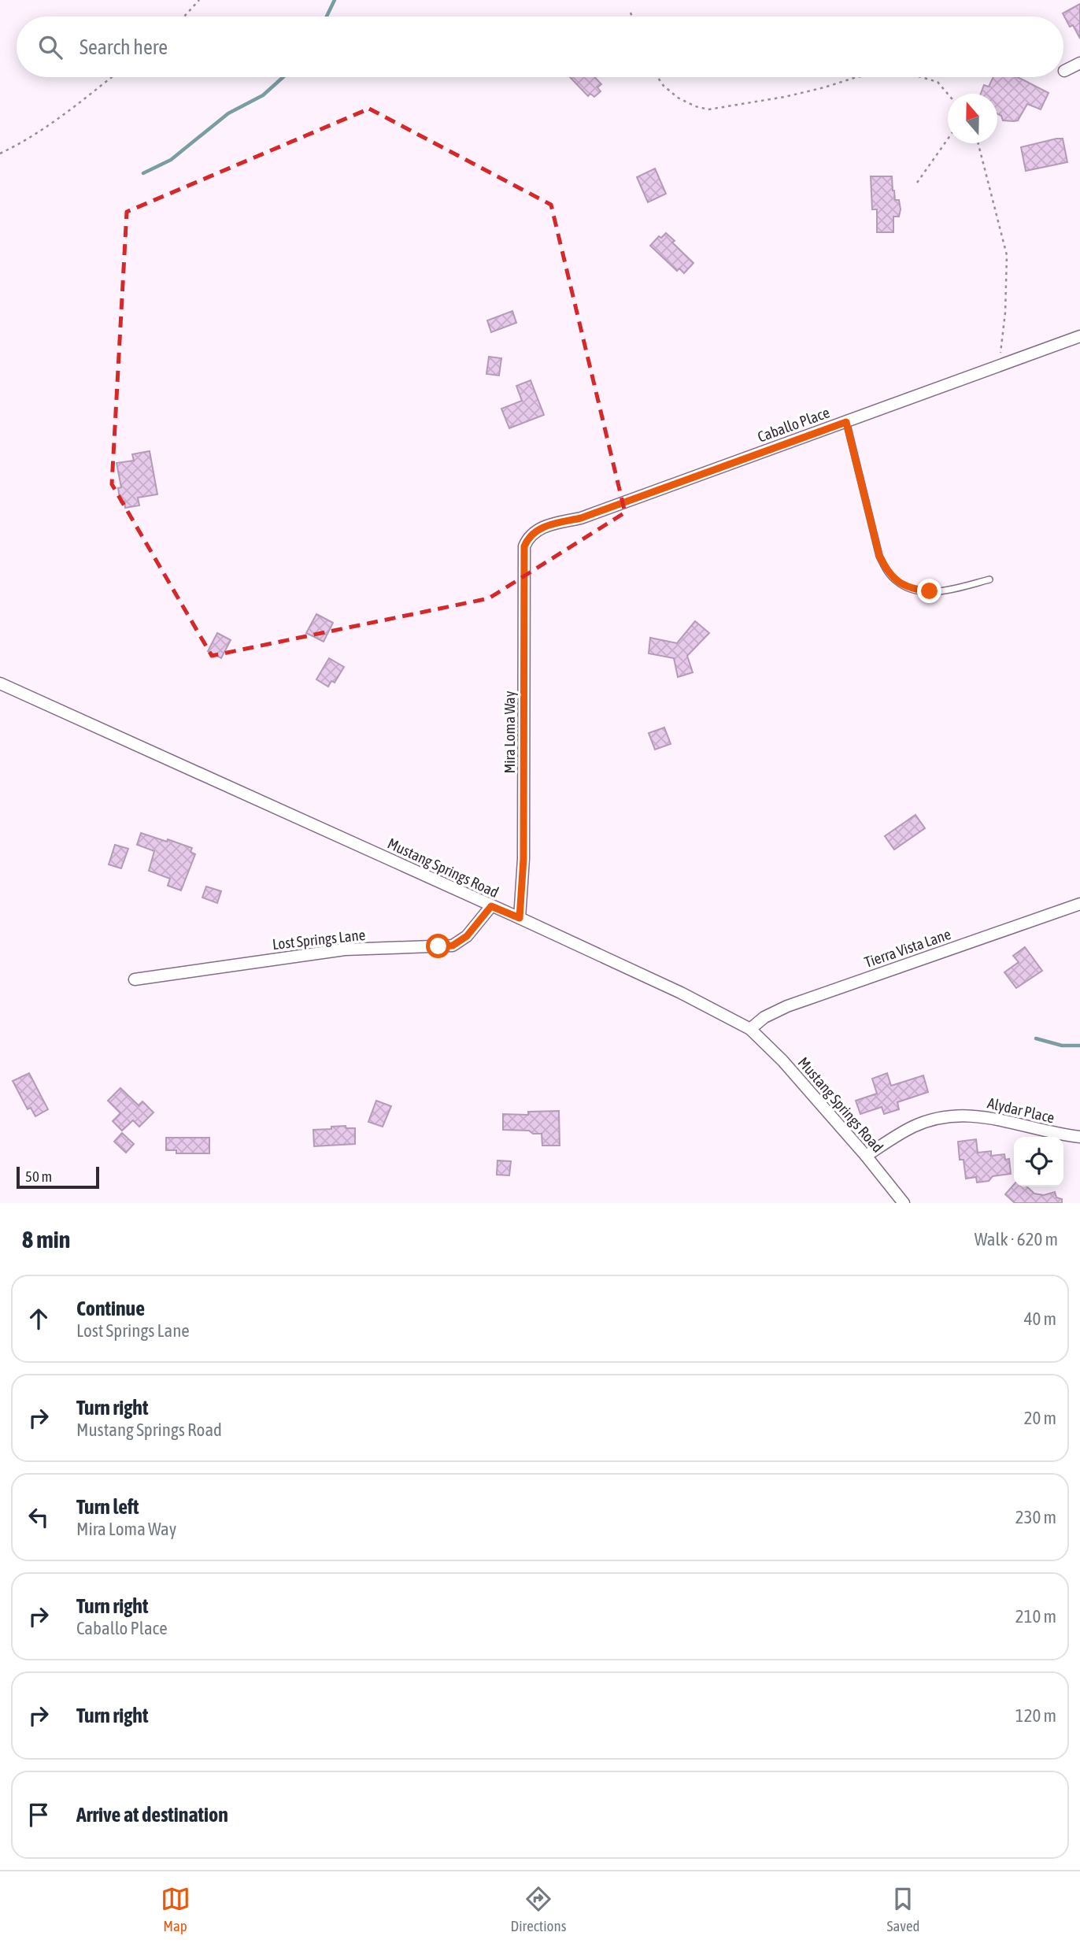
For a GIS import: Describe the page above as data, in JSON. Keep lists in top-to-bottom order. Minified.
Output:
{"streets":{"street":["Caballo Place","Mira Loma Way","Mustang Springs Road","Lost Springs Lane","Tierra Vista Lane","Alydar Place"]},"crossings":[["Caballo Place","Mira Loma Way"],["Mira Loma Way","Mustang Springs Road"],["Mustang Springs Road","Lost Springs Lane"],["Mustang Springs Road","Tierra Vista Lane"],["Mustang Springs Road","Alydar Place"]],"scale_bar":"50 m","north":"top","page":{"search":"Search here","scale":"50 m","heading":["8 min","Walk · 620 m"],"list":[["Continue","Lost Springs Lane","40 m"],["Turn right","Mustang Springs Road","20 m"],["Turn left","Mira Loma Way","230 m"],["Turn right","Caballo Place","210 m"],["Turn right","120 m"],"Arrive at destination"],"nav":["Map","Directions","Saved"]}}
